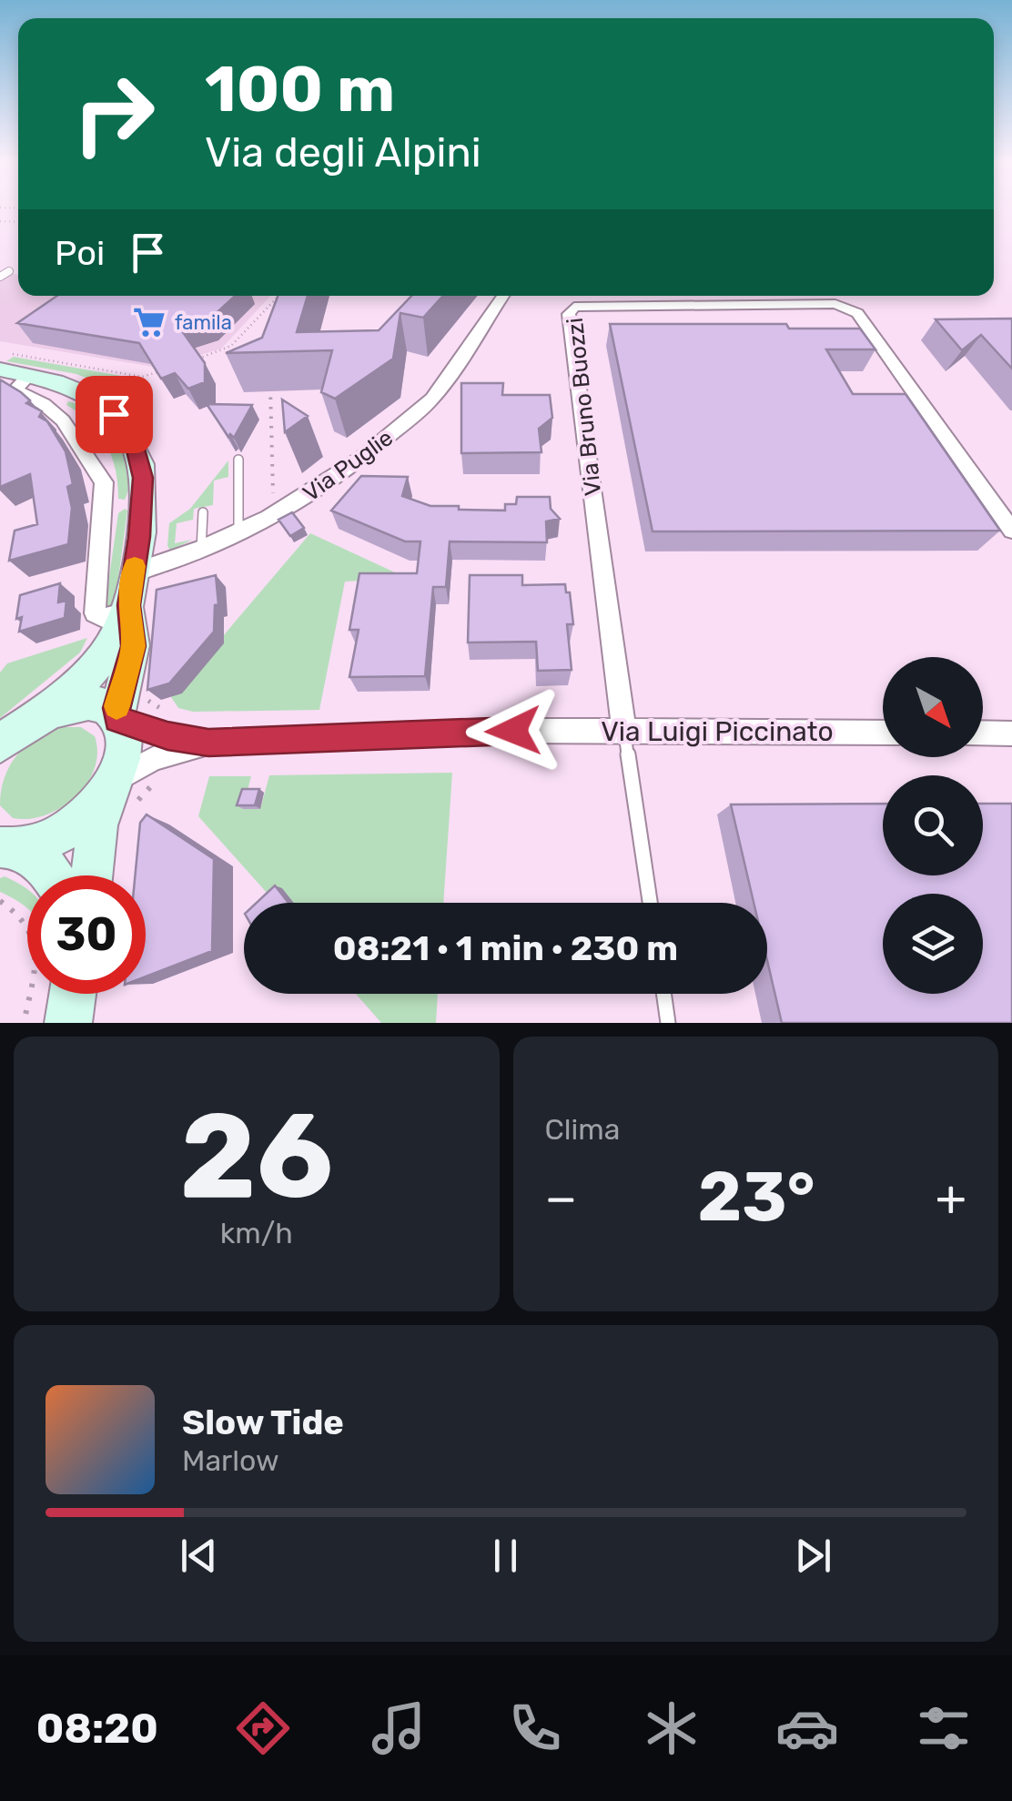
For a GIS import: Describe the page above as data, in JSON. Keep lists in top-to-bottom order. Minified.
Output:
{"streets":{"street":["Via Bruno Buozzi","Via Puglie","Via Luigi Piccinato"]},"crossings":[["Via Bruno Buozzi","Via Luigi Piccinato"]],"places":{"supermarket":["famila"]},"north":"bottom right","page":{"turn":["100 m","Via degli Alpini"],"then":"Poi","limit":"30","trip":"08:21 · 1 min · 230 m","tile":[["26","km/h"],"Clima"],"heat":["−","23°","+"],"song":["Slow Tide","Marlow"],"tabs":"08:20"}}
